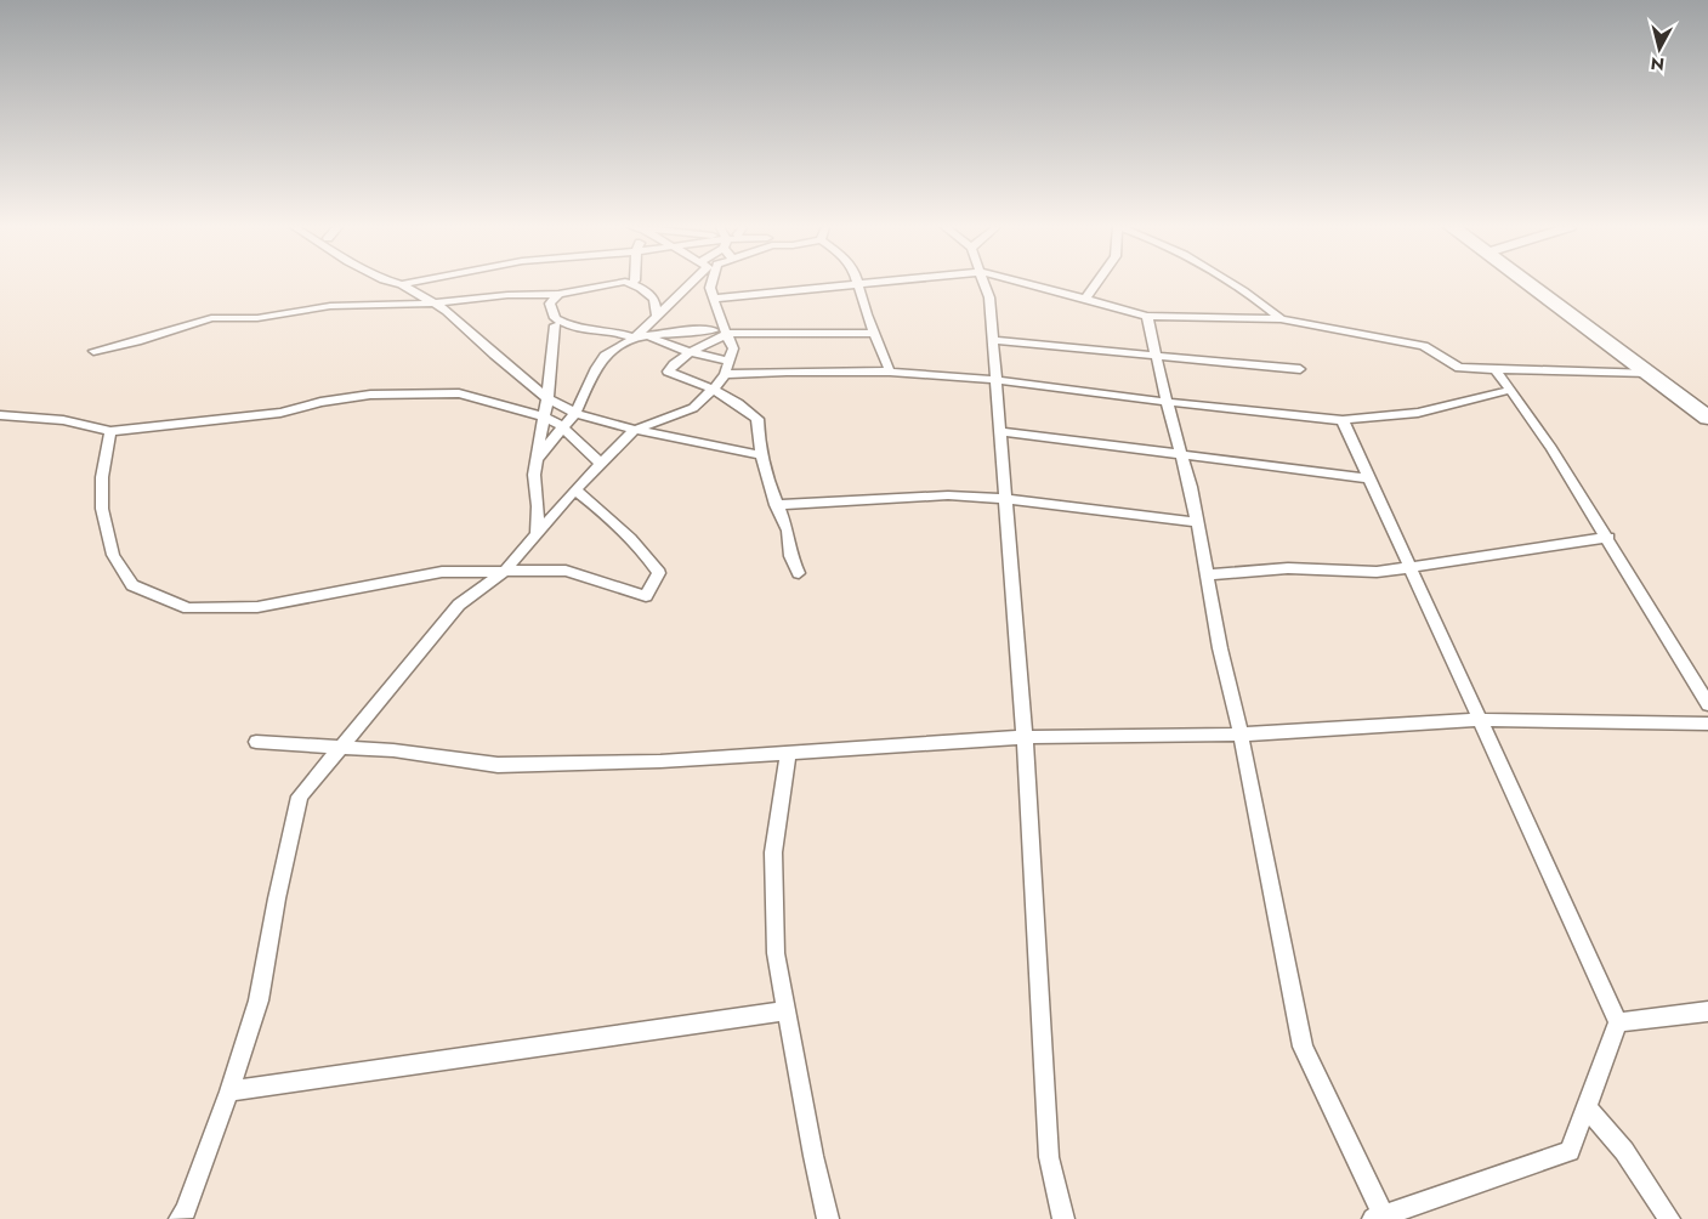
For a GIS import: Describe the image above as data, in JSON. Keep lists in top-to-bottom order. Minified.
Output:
{"north":"bottom"}
